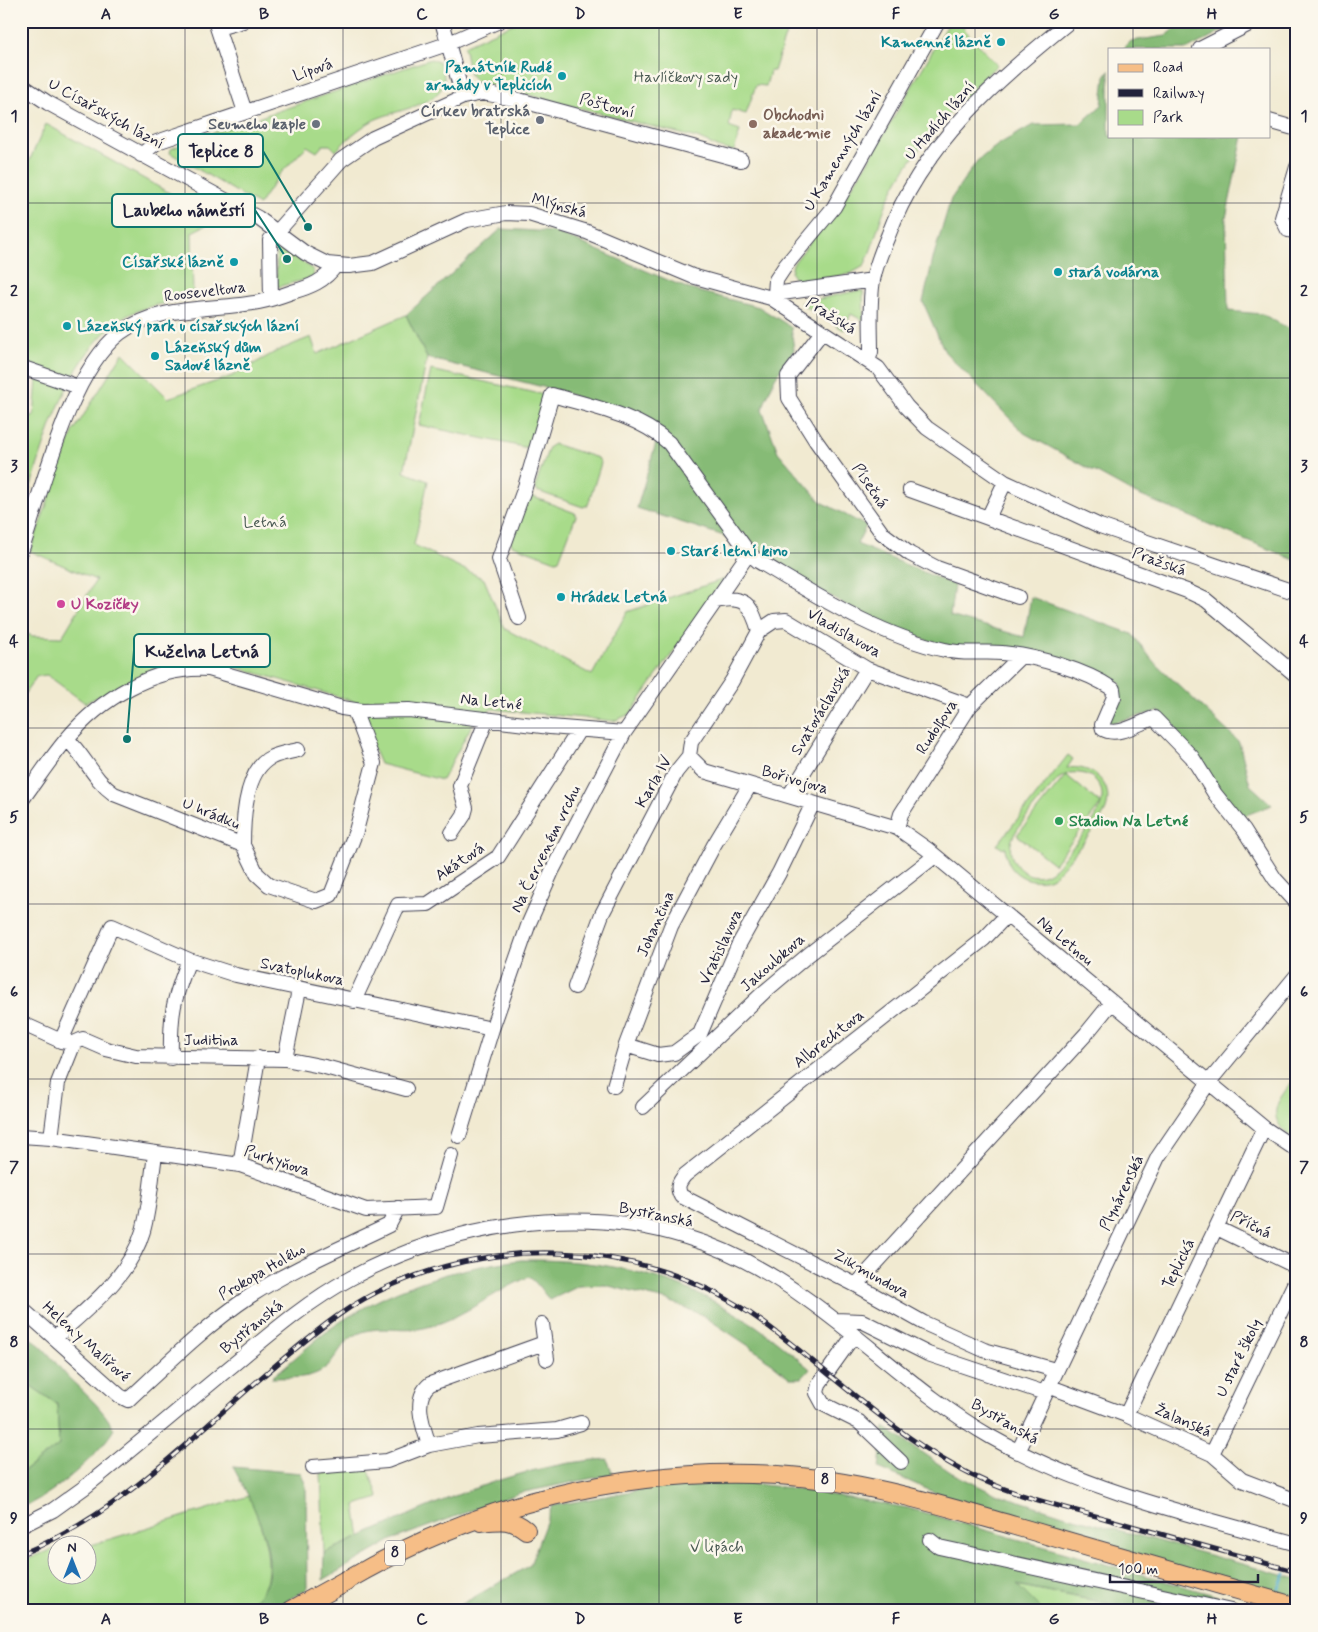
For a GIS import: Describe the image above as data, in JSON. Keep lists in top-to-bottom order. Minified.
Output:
{"streets":{"main road":["8"],"street":["Lípová","Poštovní","U Císařských lázní","U Hadích lázní","U Kamenných lázní","Mlýnská","Rooseveltova","Pražská","Písečná","Vladislavova","Na Letné","Svatováclavská","Rudolfova","Bořivojova","Karla IV","U hrádku","Na Červeném vrchu","Akátová","Johančina","Na Letnou","Vratislavova","Jakoubkova","Svatoplukova","Albrechtova","Juditina","Purkyňova","Plynárenská","Bystřanská","Příčná","Teplická","Prokopa Holého","Zikmundova","Heleny Malířové","U staré školy","Žalanská"]},"crossings":[["Lípová","U Císařských lázní"],["Poštovní","U Císařských lázní"],["Poštovní","Rooseveltova"],["U Císařských lázní","Mlýnská"],["U Císařských lázní","Rooseveltova"],["U Hadích lázní","Pražská"],["U Kamenných lázní","Mlýnská"],["U Kamenných lázní","Pražská"],["Mlýnská","Rooseveltova"],["Mlýnská","Pražská"],["Pražská","Písečná"],["Vladislavova","Svatováclavská"],["Vladislavova","Rudolfova"],["Vladislavova","Karla IV"],["Na Letné","U hrádku"],["Na Letné","Na Červeném vrchu"],["Na Letné","Akátová"],["Svatováclavská","Bořivojova"],["Rudolfova","Bořivojova"],["Rudolfova","Na Letnou"],["Bořivojova","Karla IV"],["Bořivojova","Johančina"],["Bořivojova","Na Letnou"],["Bořivojova","Vratislavova"],["Na Červeném vrchu","Svatoplukova"],["Akátová","Svatoplukova"],["Johančina","Vratislavova"],["Na Letnou","Jakoubkova"],["Na Letnou","Albrechtova"],["Na Letnou","Plynárenská"],["Na Letnou","Teplická"],["Svatoplukova","Juditina"],["Albrechtova","Zikmundova"],["Purkyňova","Prokopa Holého"],["Plynárenská","Bystřanská"],["Plynárenská","Zikmundova"],["Plynárenská","Žalanská"],["Bystřanská","Žalanská"],["Příčná","Teplická"],["Teplická","Žalanská"],["Prokopa Holého","Heleny Malířové"],["U staré školy","Žalanská"]],"parks":["Havlíčkovy sady","Letná","V lipách"],"places":["Kamenné lázně","Památník Rudé armády v Teplicích","Církev bratrská Teplice","Seumeho kaple","Obchodni akademie","Teplice 8","Laubeho náměstí","Císařské lázně","stará vodárna","Lázeňský park u císařských lázní","Lázeňský dům Sadové lázně","Staré letní kino","Hrádek Letná","U Kozičky","Kuželna Letná","Stadion Na Letné"],"legend":["Road","Railway","Park"],"scale_bar":"100 m","north":"top","grid":{"columns":["A","B","C","D","E","F","G","H"],"rows":["1","2","3","4","5","6","7","8","9"]}}
